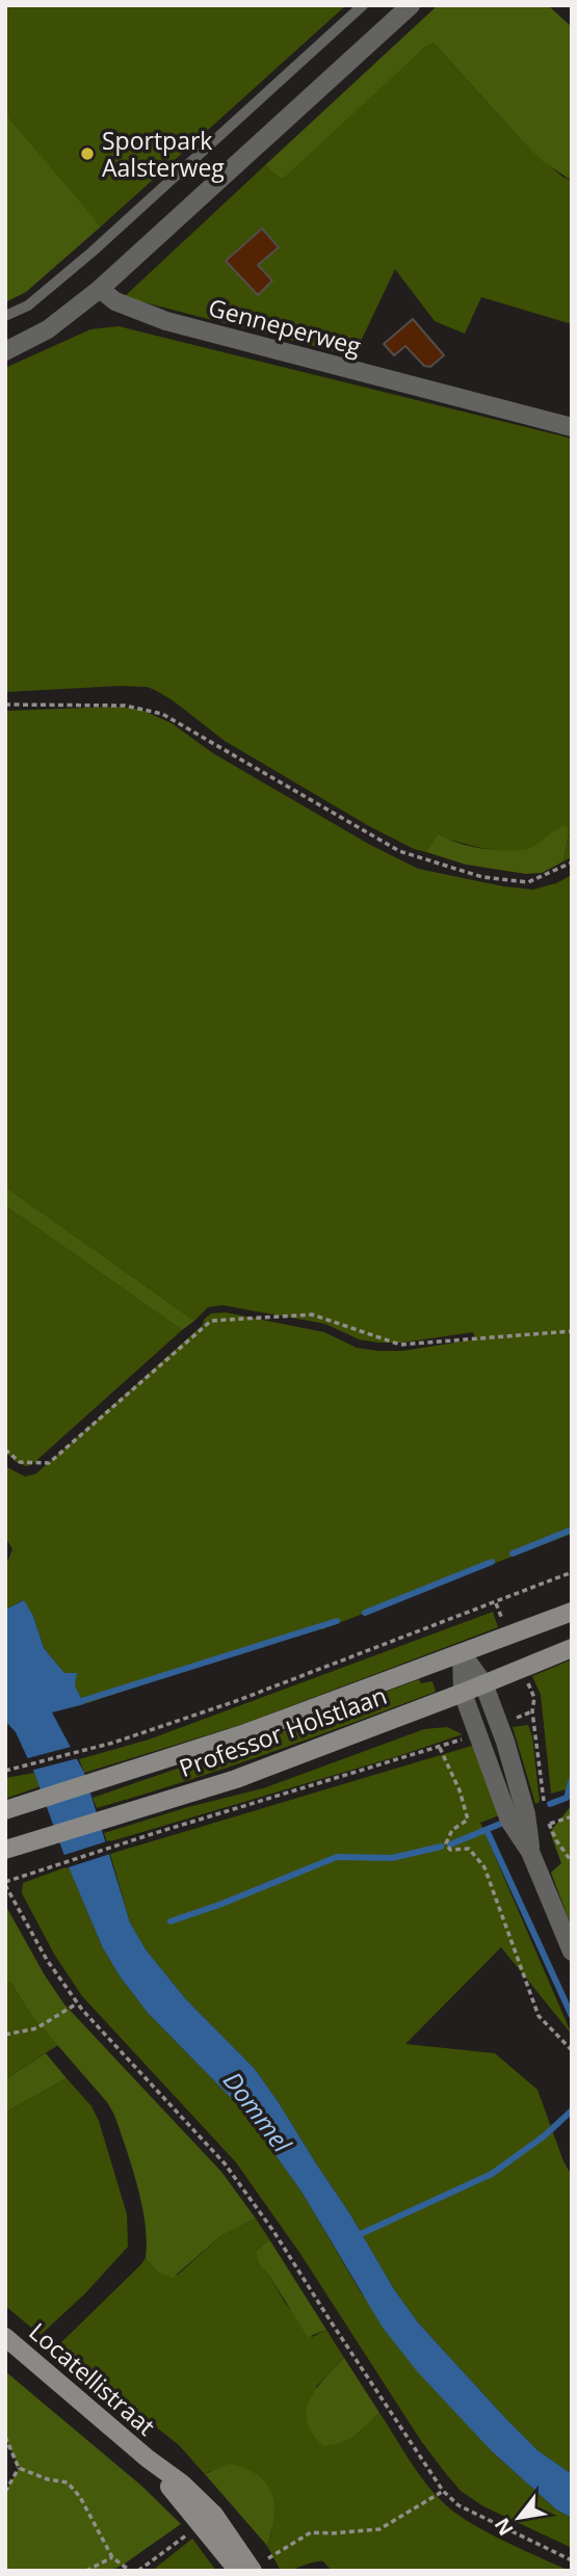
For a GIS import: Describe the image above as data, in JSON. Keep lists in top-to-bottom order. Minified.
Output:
{"streets":{"main road":["Professor Holstlaan","Locatellistraat"],"street":["Genneperweg"]},"water":["Dommel"],"places":["Sportpark Aalsterweg"],"north":"bottom left"}
